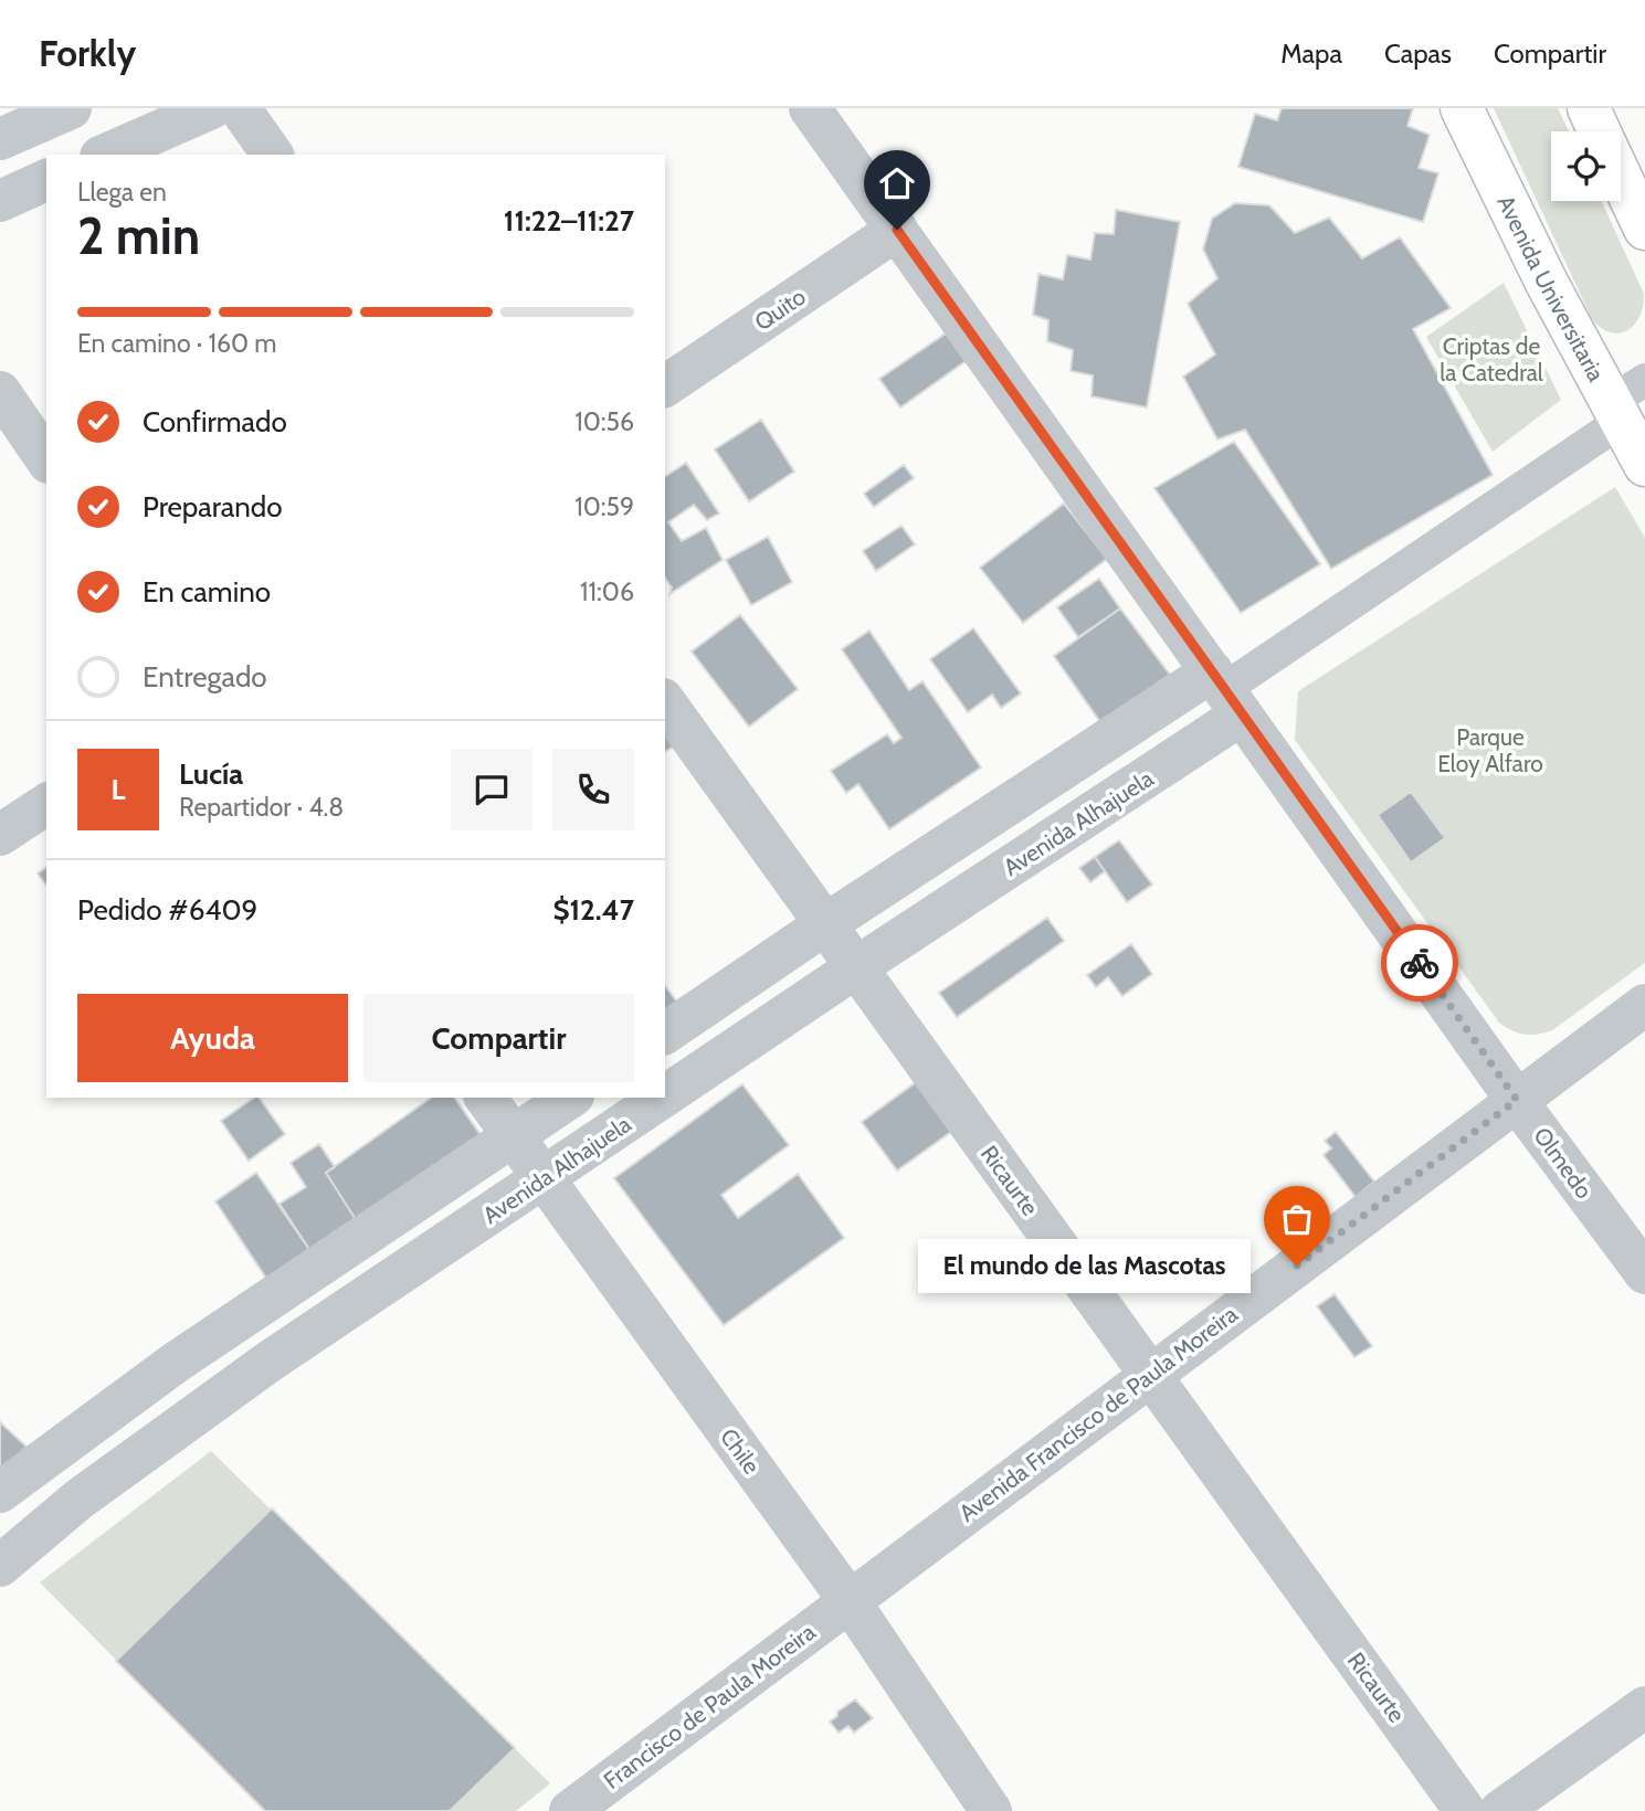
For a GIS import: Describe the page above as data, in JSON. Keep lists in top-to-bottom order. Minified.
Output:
{"streets":{"main road":["Avenida Universitaria"],"street":["Quito","Avenida Alhajuela","Olmedo","Ricaurte","Avenida Francisco de Paula Moreira","Chile","Francisco de Paula Moreira"]},"crossings":[["Quito","Olmedo"],["Avenida Alhajuela","Olmedo"],["Avenida Alhajuela","Ricaurte"],["Avenida Alhajuela","Chile"],["Olmedo","Avenida Francisco de Paula Moreira"],["Ricaurte","Avenida Francisco de Paula Moreira"],["Avenida Francisco de Paula Moreira","Chile"],["Avenida Francisco de Paula Moreira","Francisco de Paula Moreira"],["Chile","Francisco de Paula Moreira"]],"parks":["Criptas de la Catedral","Parque Eloy Alfaro"],"places":["El mundo de las Mascotas"],"page":{"header":"Forkly","nav":["Mapa","Capas","Compartir"],"heading":["2 min","Llega en","11:22–11:27"],"panel":["Lucía","Repartidor · 4.8","Pedido #6409","$12.47"],"bar":"En camino · 160 m","list":[["Confirmado","10:56"],["Preparando","10:59"],["En camino","11:06"],"Entregado"],"round":"L","buttons":["Ayuda","Compartir"],"bubble":"El mundo de las Mascotas"}}
